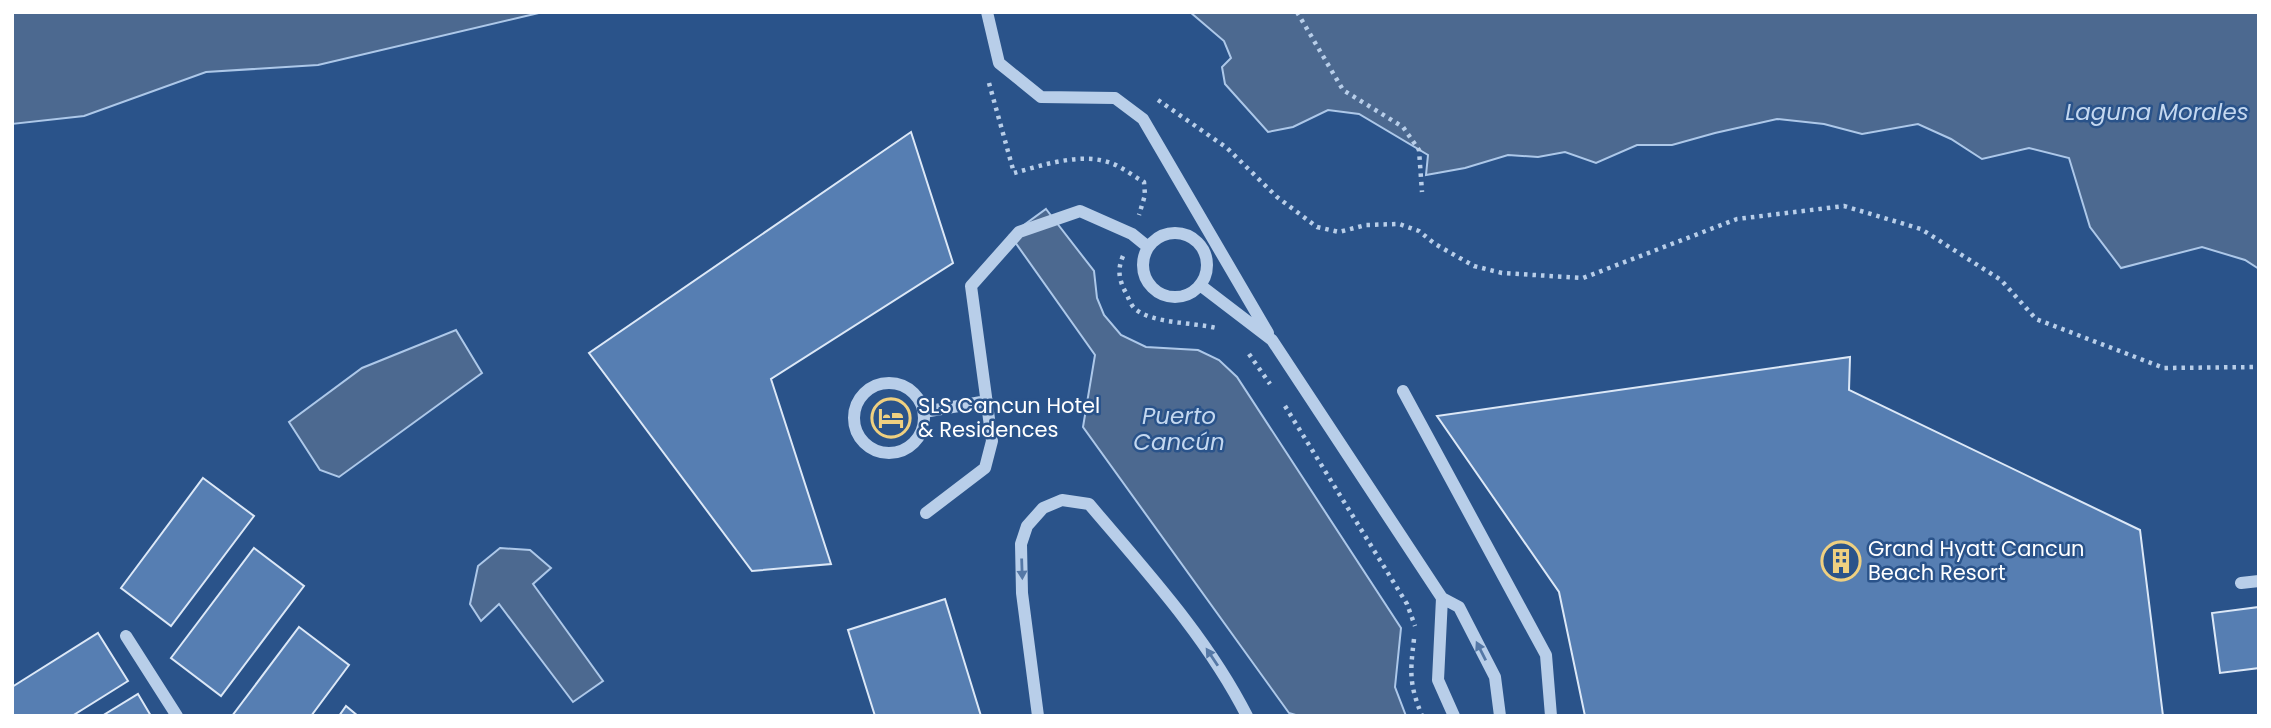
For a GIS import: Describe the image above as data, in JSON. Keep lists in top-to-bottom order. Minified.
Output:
{"water":["Laguna Morales","Puerto Cancún"],"places":{"hotel":["SLS Cancun Hotel & Residences"],"building":["Grand Hyatt Cancun Beach Resort"]}}
